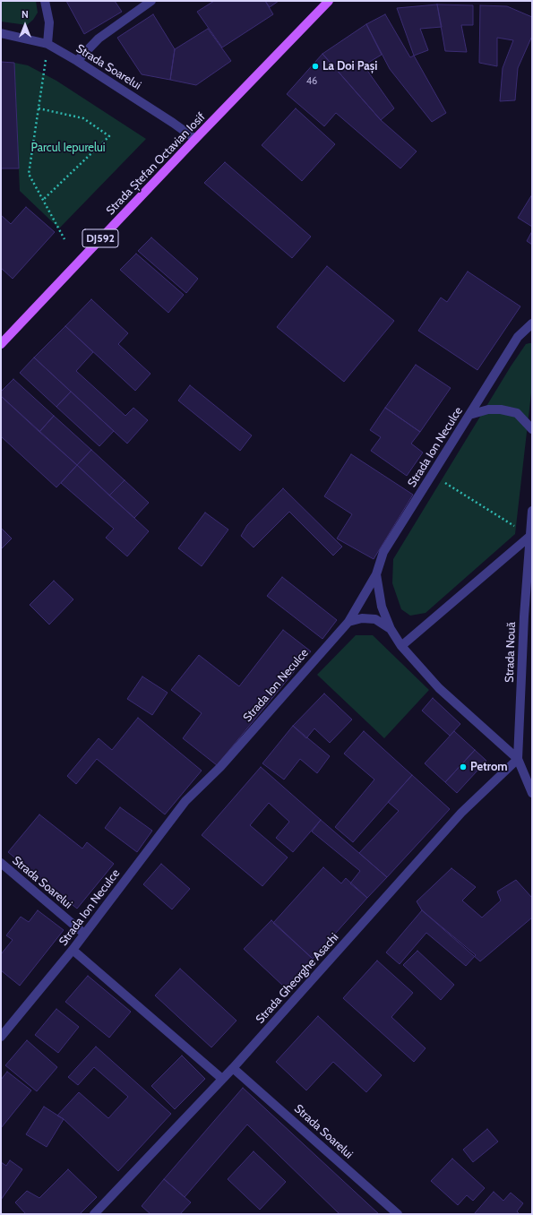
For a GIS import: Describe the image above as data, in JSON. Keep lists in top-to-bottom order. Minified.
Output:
{"streets":{"main road":["Strada Ștefan Octavian Iosif","DJ592"],"street":["Strada Soarelui","Strada Ion Neculce","Strada Nouă","Strada Gheorghe Asachi"]},"crossings":[["Strada Soarelui","Strada Ștefan Octavian Iosif"],["Strada Soarelui","Strada Ion Neculce"],["Strada Soarelui","Strada Gheorghe Asachi"],["Strada Nouă","Strada Gheorghe Asachi"]],"parks":["Parcul Iepurelui"],"places":["La Doi Pași","Petrom"],"house_numbers":["46"],"north":"top"}
